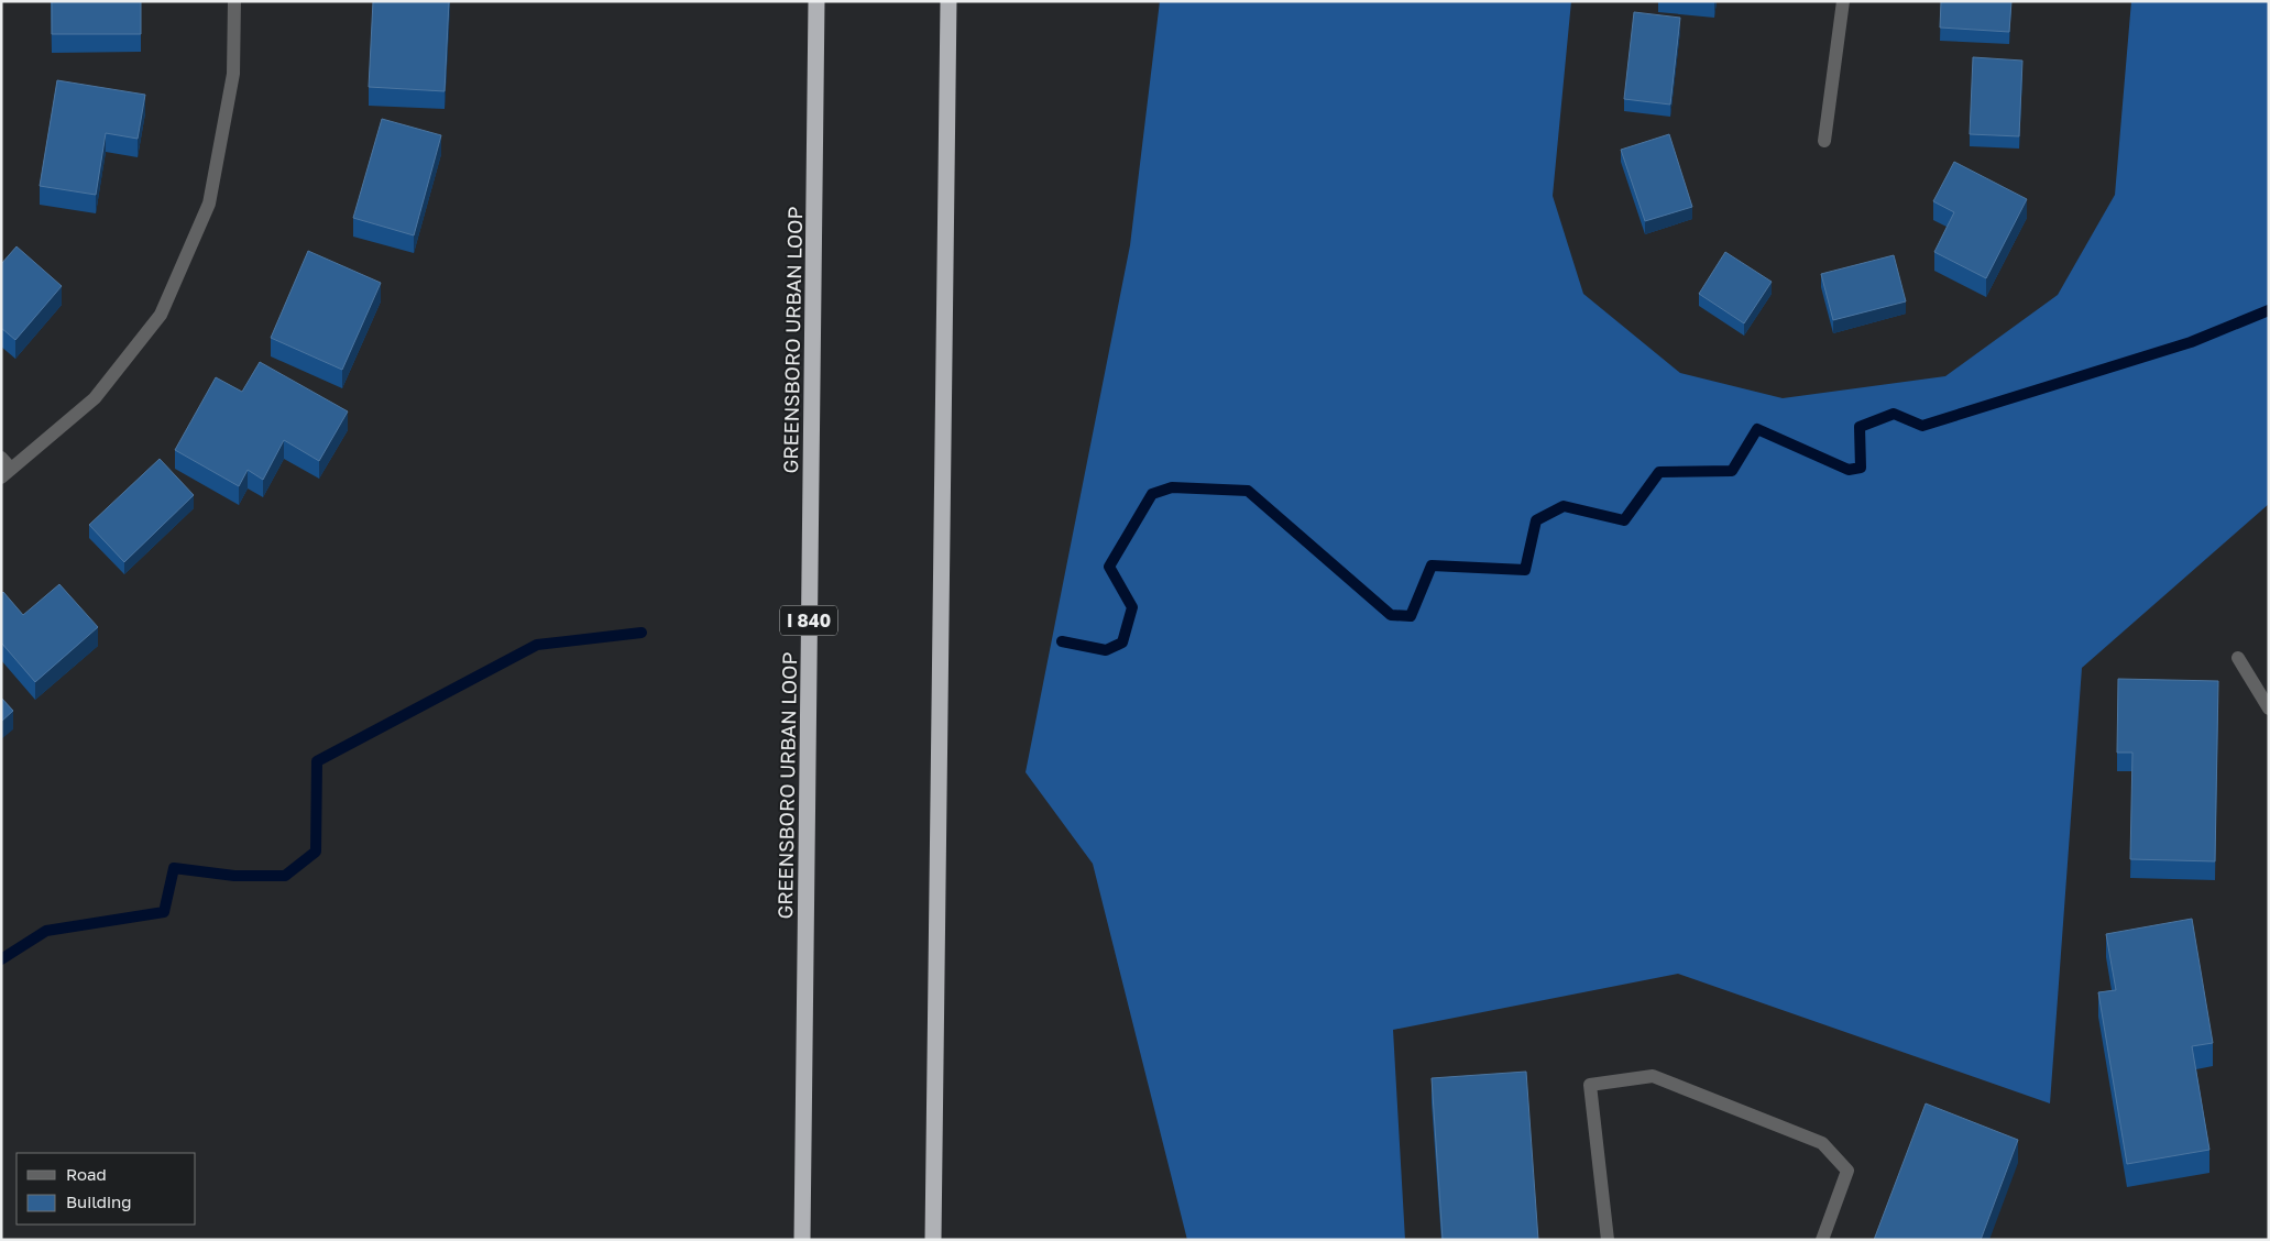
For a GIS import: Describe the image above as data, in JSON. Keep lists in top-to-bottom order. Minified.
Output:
{"streets":{"highway":["GREENSBORO URBAN LOOP","I 840"]},"legend":["Road","Building"]}
